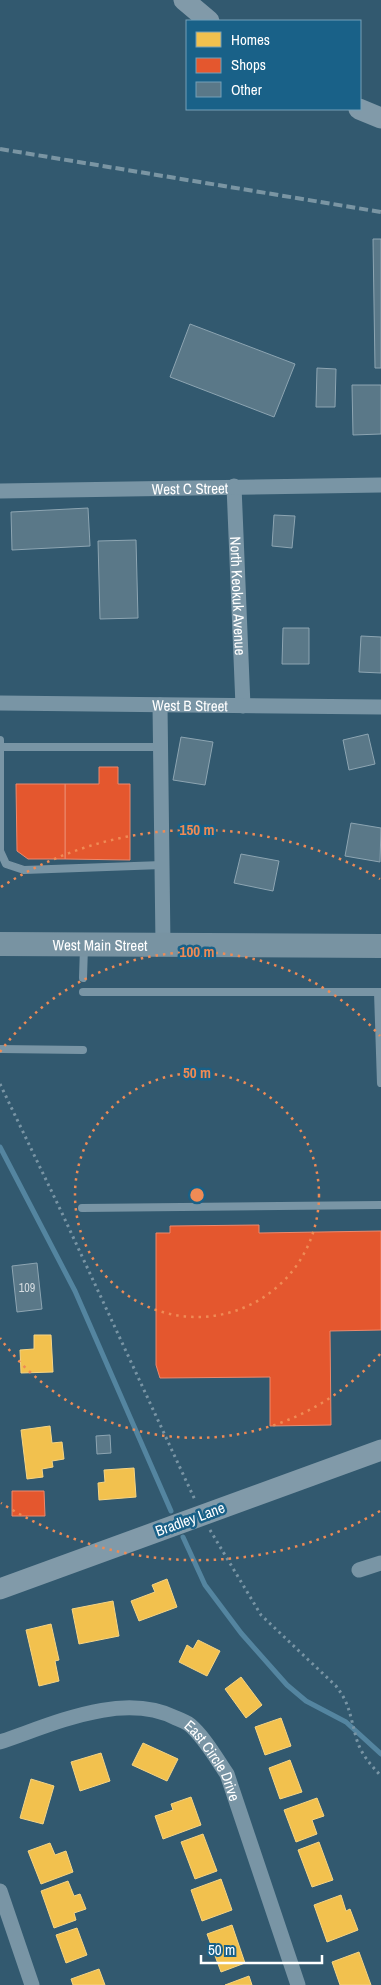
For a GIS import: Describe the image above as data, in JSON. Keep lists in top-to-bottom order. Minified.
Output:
{"streets":{"main road":["West Main Street"],"street":["West C Street","North Keokuk Avenue","West B Street","Bradley Lane","East Circle Drive"]},"crossings":[["West C Street","North Keokuk Avenue"],["North Keokuk Avenue","West B Street"]],"house_numbers":["109"],"legend":["Homes","Shops","Other"],"scale_bar":"50 m","rings":["150 m","100 m","50 m"]}
